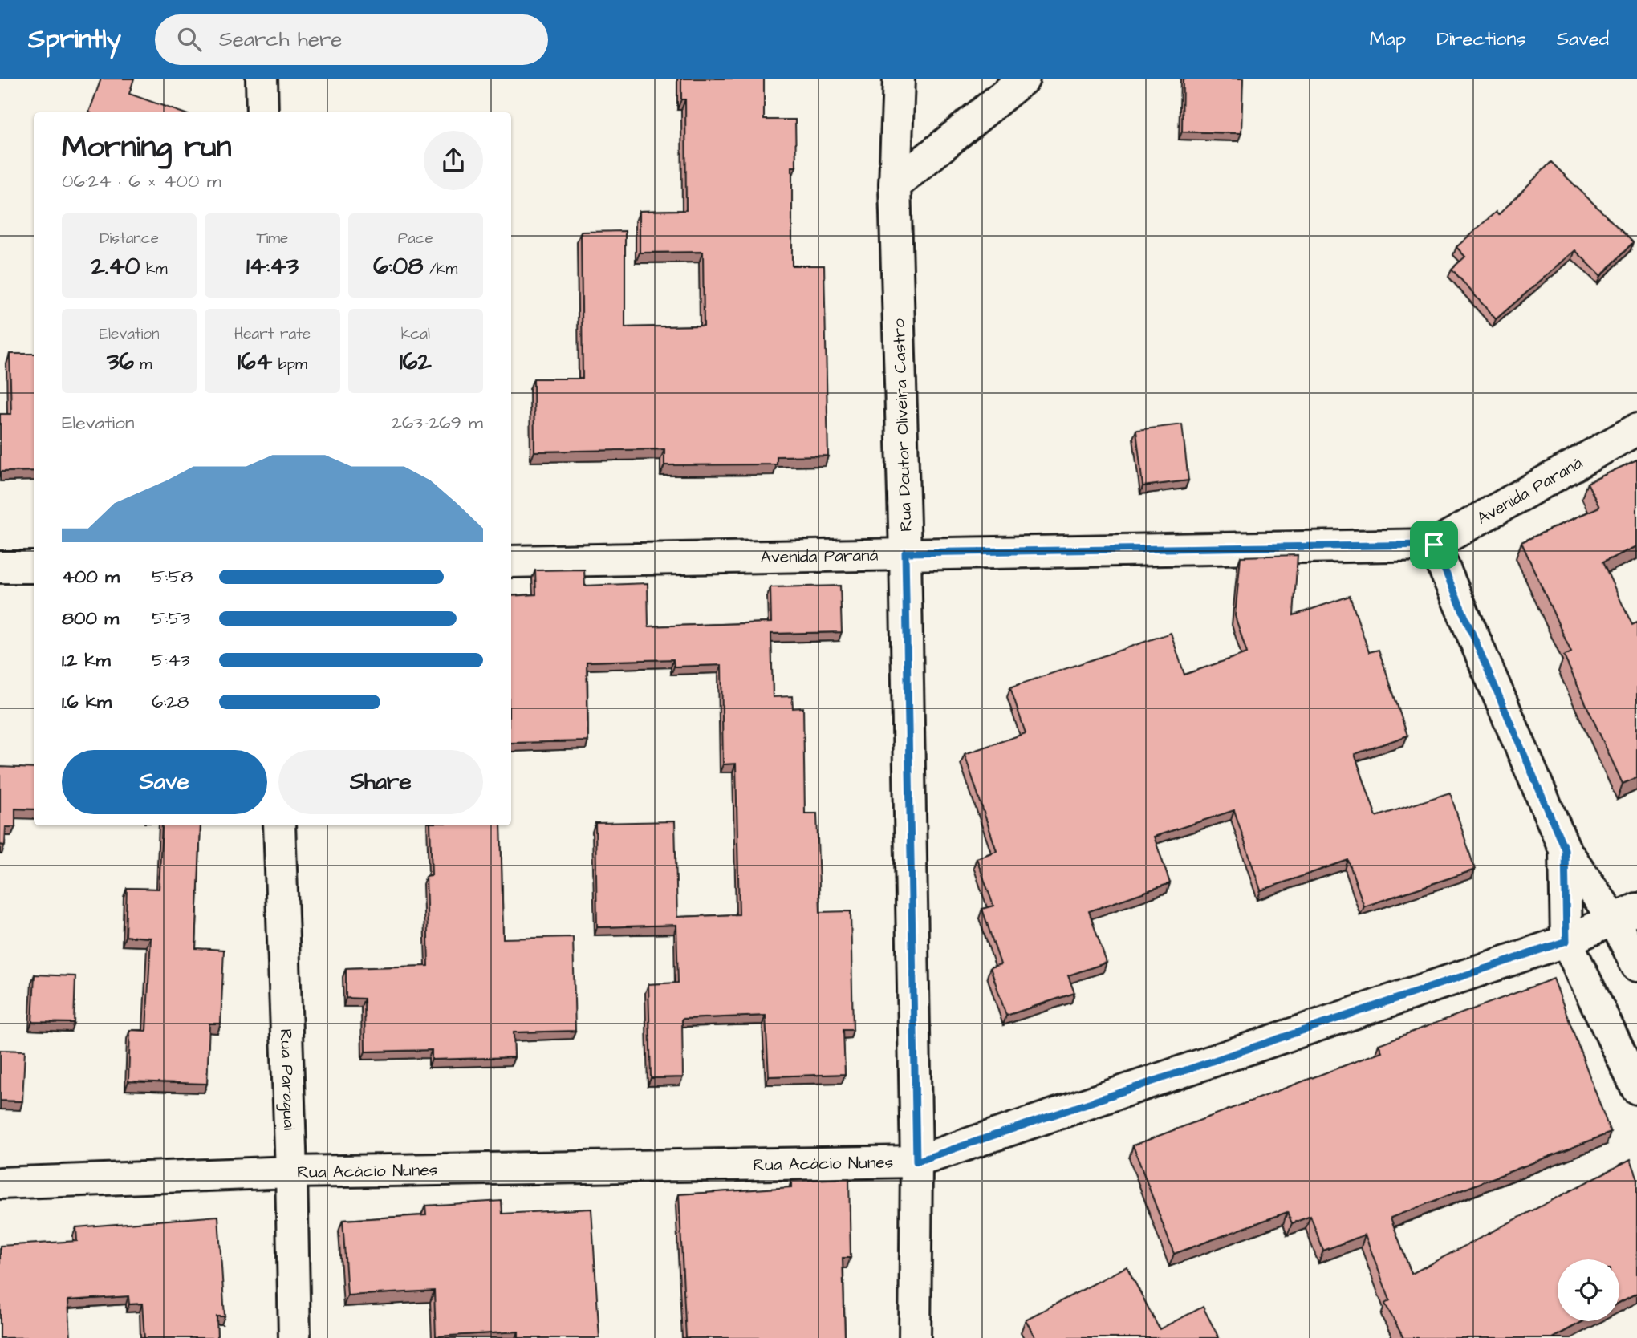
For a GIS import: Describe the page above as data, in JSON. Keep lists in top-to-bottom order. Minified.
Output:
{"streets":{"street":["Rua Doutor Oliveira Castro","Avenida Paraná","Rua Paraguai","Rua Acácio Nunes"]},"crossings":[["Rua Doutor Oliveira Castro","Avenida Paraná"],["Rua Doutor Oliveira Castro","Rua Acácio Nunes"],["Rua Paraguai","Rua Acácio Nunes"]],"page":{"header":"Sprintly","search":"Search here","nav":["Map","Directions","Saved"],"heading":["Morning run","06:24 · 6 × 400 m"],"stats":[["Distance","2.40 km"],["Time","14:43"],["Pace","6:08 /km"],["Elevation","36 m"],["Heart rate","164 bpm"],["kcal","162"]],"chart":["Elevation","263–269 m"],"list":[{"name":"400 m","note":"5:58"},{"name":"800 m","note":"5:53"},{"name":"1.2 km","note":"5:43"},{"name":"1.6 km","note":"6:28"}],"buttons":["Save","Share"]}}
